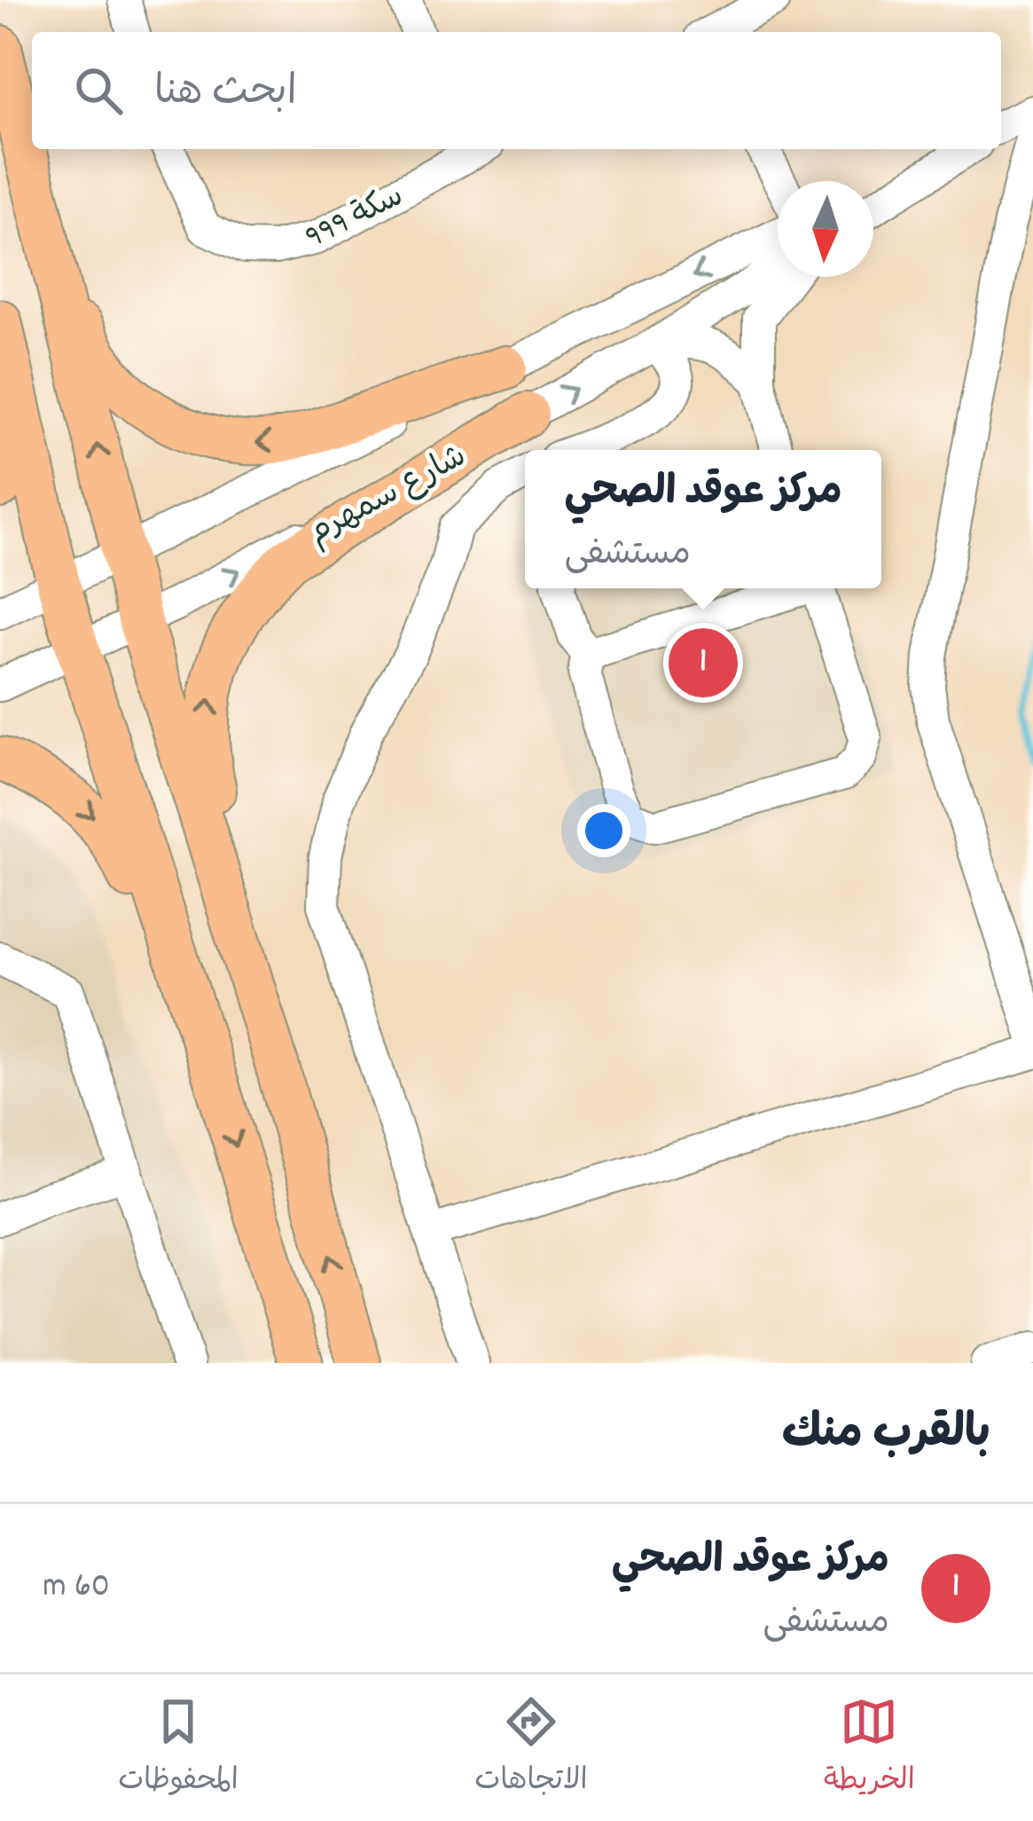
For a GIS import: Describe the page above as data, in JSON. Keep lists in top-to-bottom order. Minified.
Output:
{"streets":{"street":["سكة 999","شارع سمهرم"]},"north":"bottom","page":{"search":"ابحث هنا","popup":["مركز عوقد الصحي","مستشفى"],"pins":"1","heading":"بالقرب منك","list":[{"mark":"1","name":"مركز عوقد الصحي","note":"مستشفى","value":"60 m"}],"nav":["الخريطة","الاتجاهات","المحفوظات"]}}
